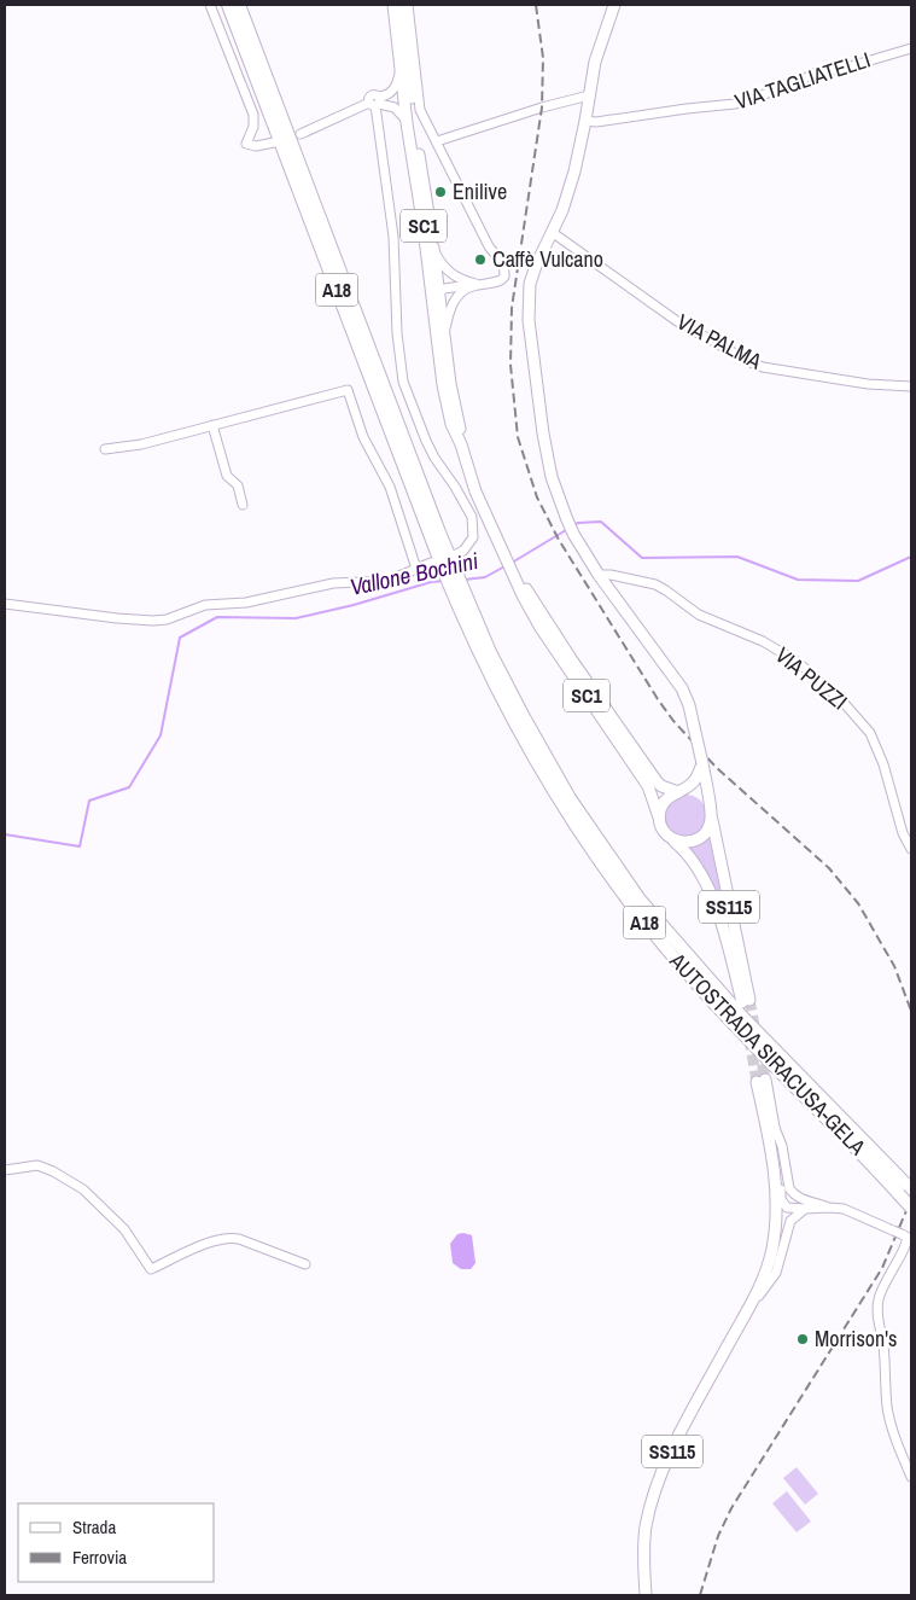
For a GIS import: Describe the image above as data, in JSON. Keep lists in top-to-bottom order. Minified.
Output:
{"streets":{"highway":["A18","AUTOSTRADA SIRACUSA-GELA"],"main road":["SC1","SS115"],"street":["VIA TAGLIATELLI","VIA PALMA","VIA PUZZI"]},"crossings":[["SC1","SS115"],["A18","AUTOSTRADA SIRACUSA-GELA"]],"water":["Vallone Bochini"],"places":["Enilive","Caffè Vulcano","Morrison's"],"legend":["Strada","Ferrovia"]}
